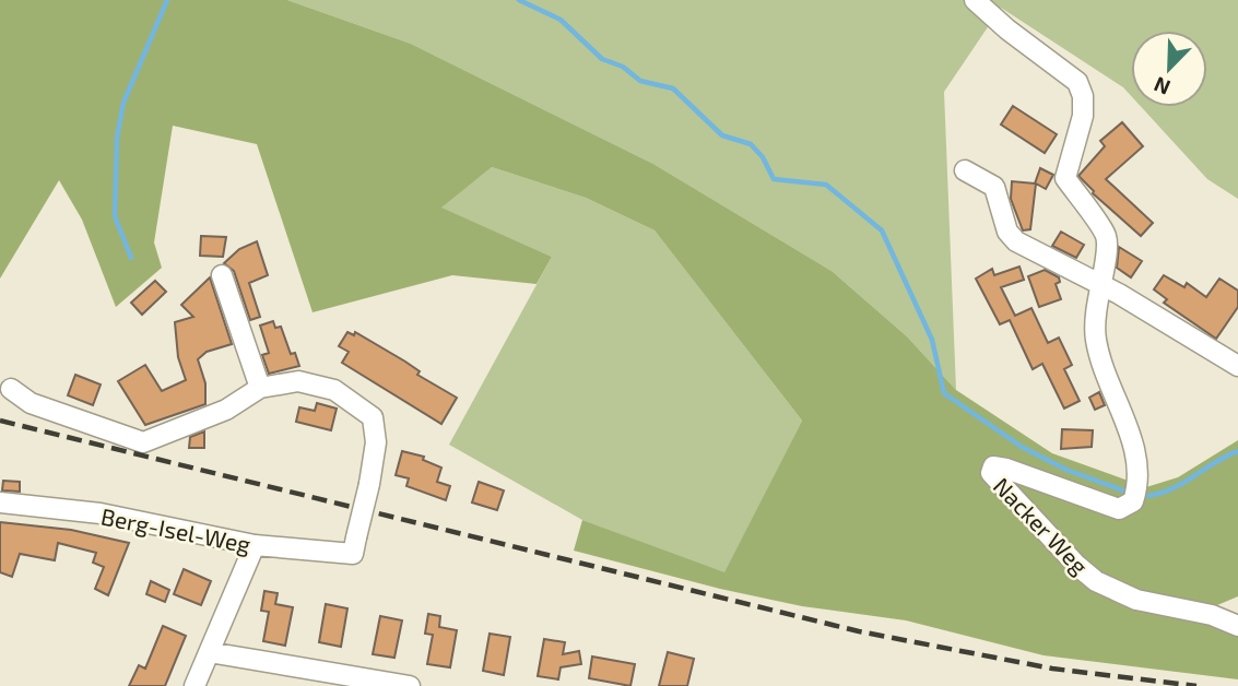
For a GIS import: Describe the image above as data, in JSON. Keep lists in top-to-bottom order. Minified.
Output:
{"streets":{"street":["Nacker Weg","Berg-Isel-Weg"]},"north":"bottom left"}
